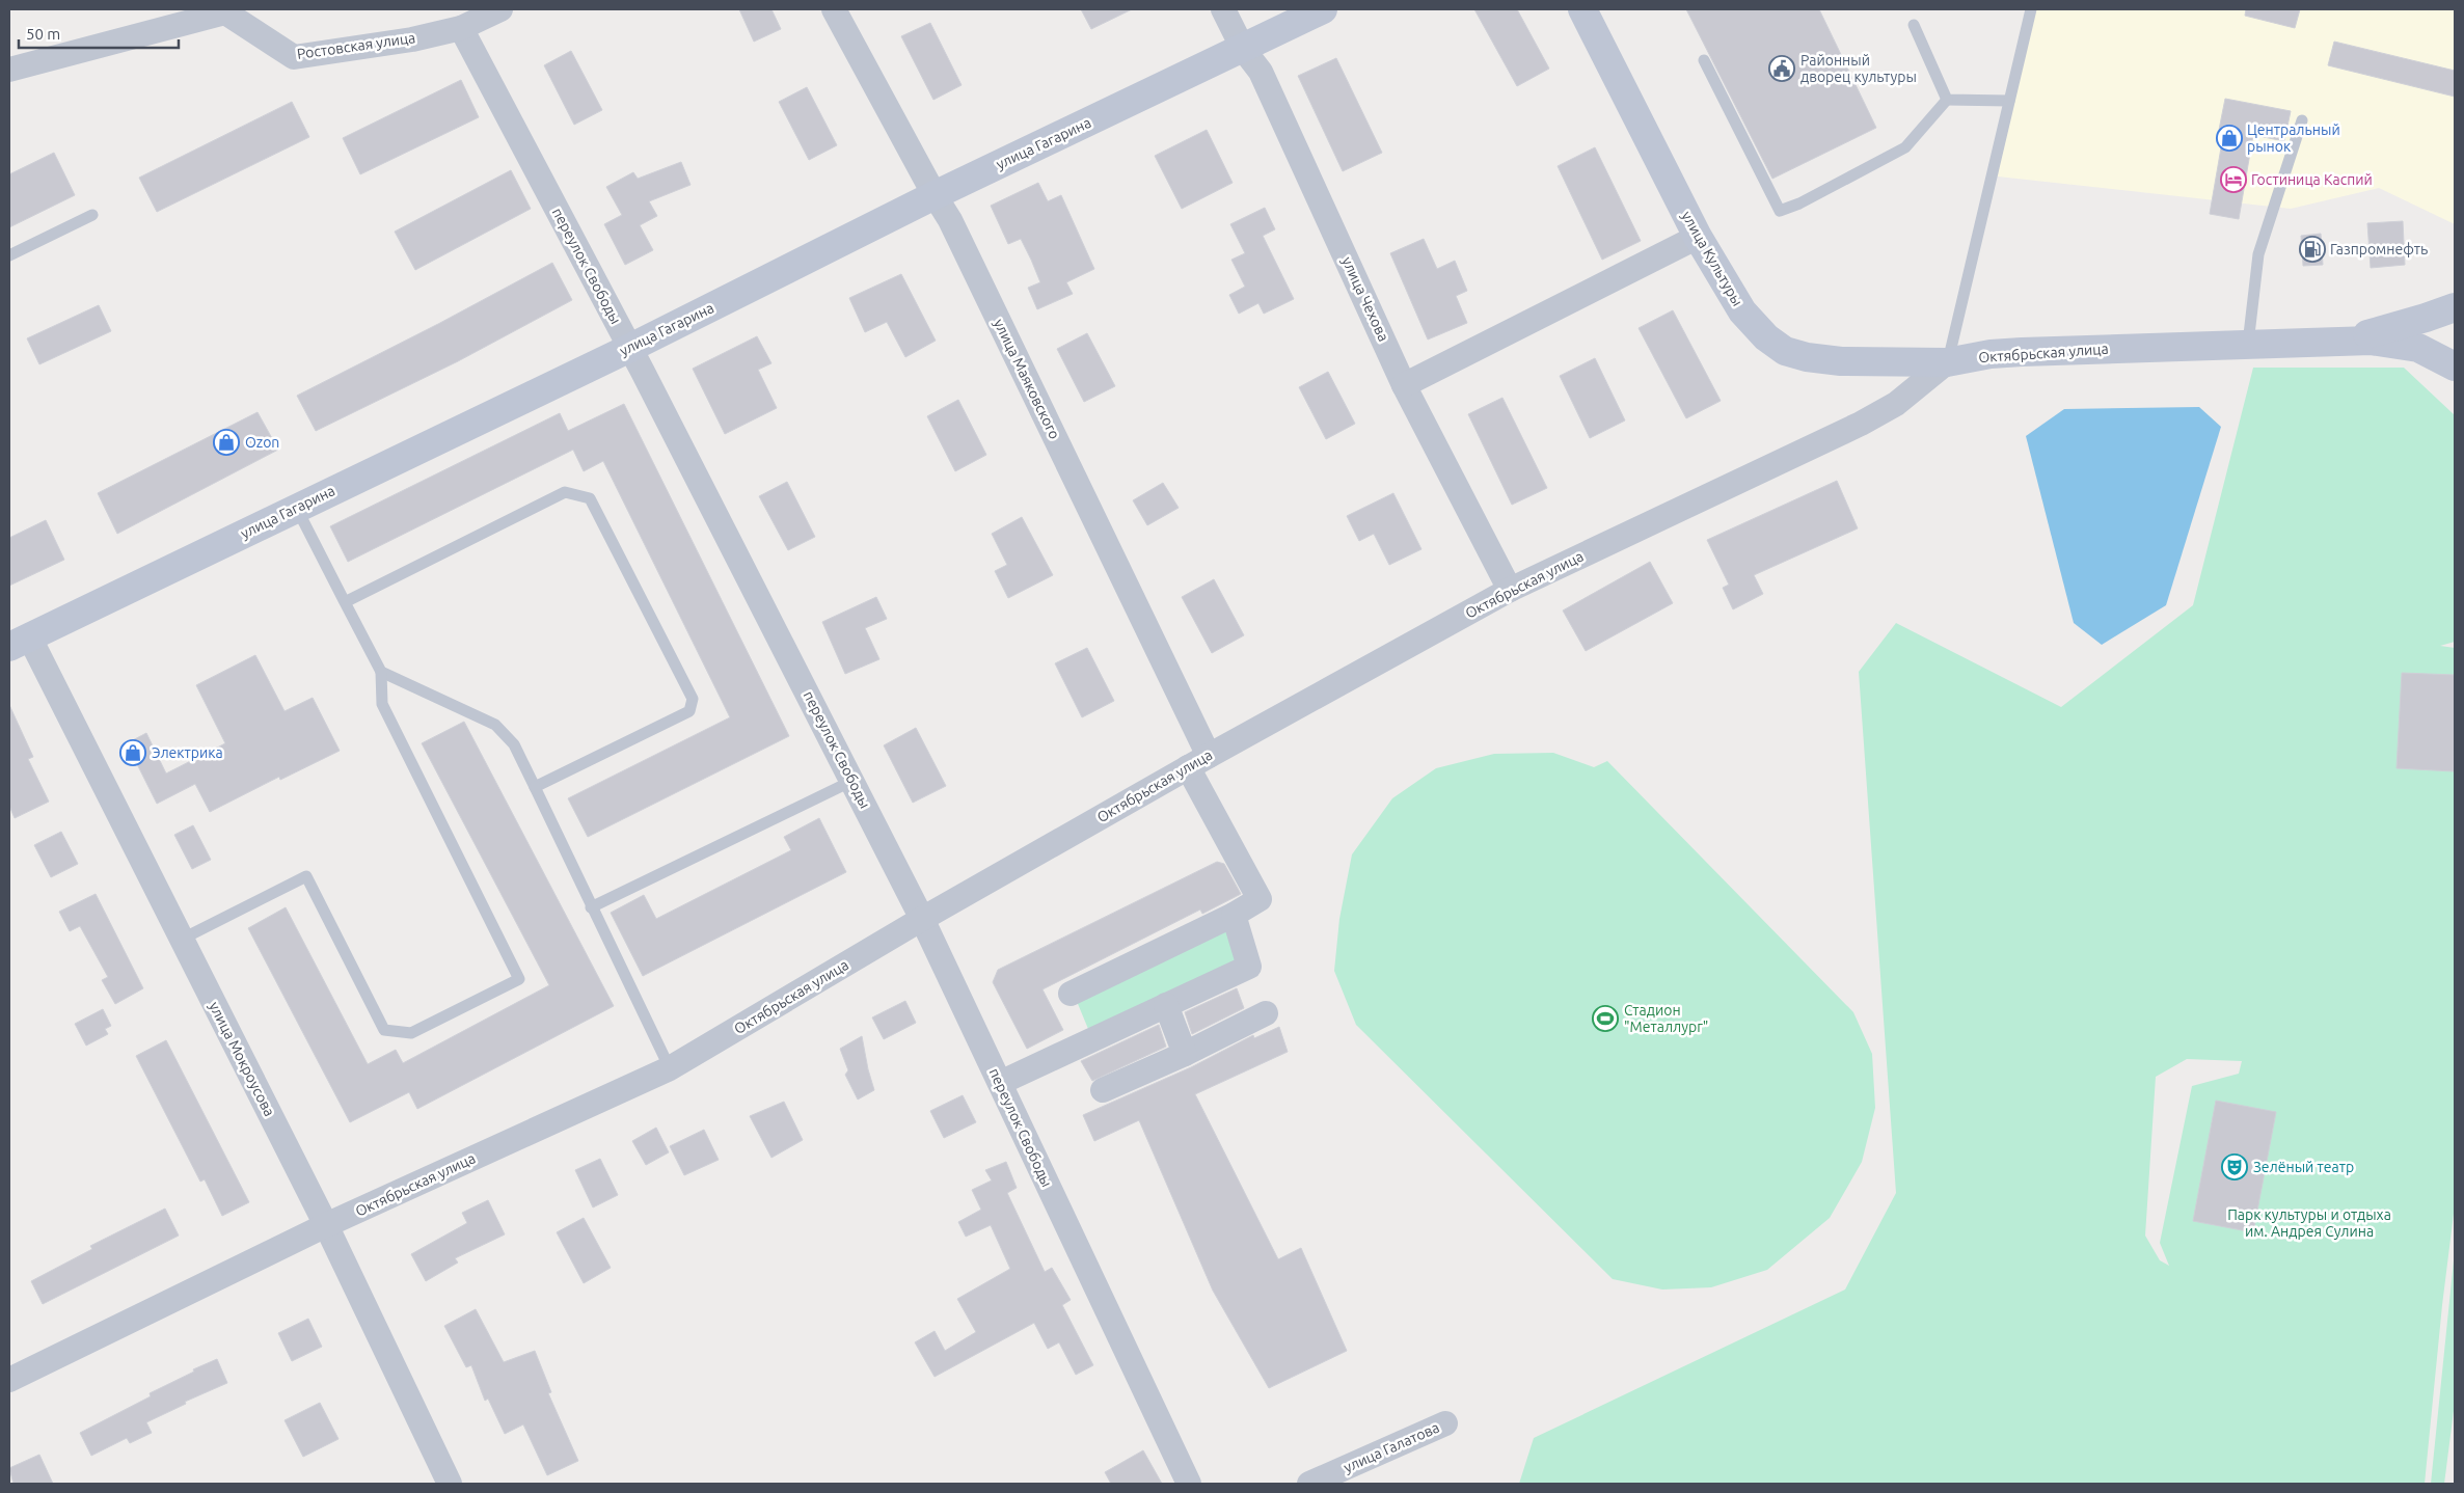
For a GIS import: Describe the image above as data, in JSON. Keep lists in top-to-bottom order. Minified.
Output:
{"streets":{"main road":["улица Гагарина","улица Культуры","Октябрьская улица"],"street":["Ростовская улица","переулок Свободы","улица Чехова","улица Маяковского","улица Мокроусова","улица Галатова"]},"crossings":[["Ростовская улица","переулок Свободы"],["улица Гагарина","переулок Свободы"],["улица Гагарина","улица Чехова"],["улица Гагарина","улица Маяковского"],["улица Гагарина","улица Мокроусова"],["улица Культуры","Октябрьская улица"],["переулок Свободы","Октябрьская улица"],["улица Чехова","Октябрьская улица"],["Октябрьская улица","улица Маяковского"],["Октябрьская улица","улица Мокроусова"]],"parks":["Парк культуры и отдыха им. Андрея Сулина"],"places":{"public building":["Районный дворец культуры"],"shop":["Центральный рынок","Ozon","Электрика"],"hotel":["Гостиница Каспий"],"fuel station":["Газпромнефть"],"sports":["Стадион \"Металлург\""],"theatre":["Зелёный театр"]},"scale_bar":"50 m"}
